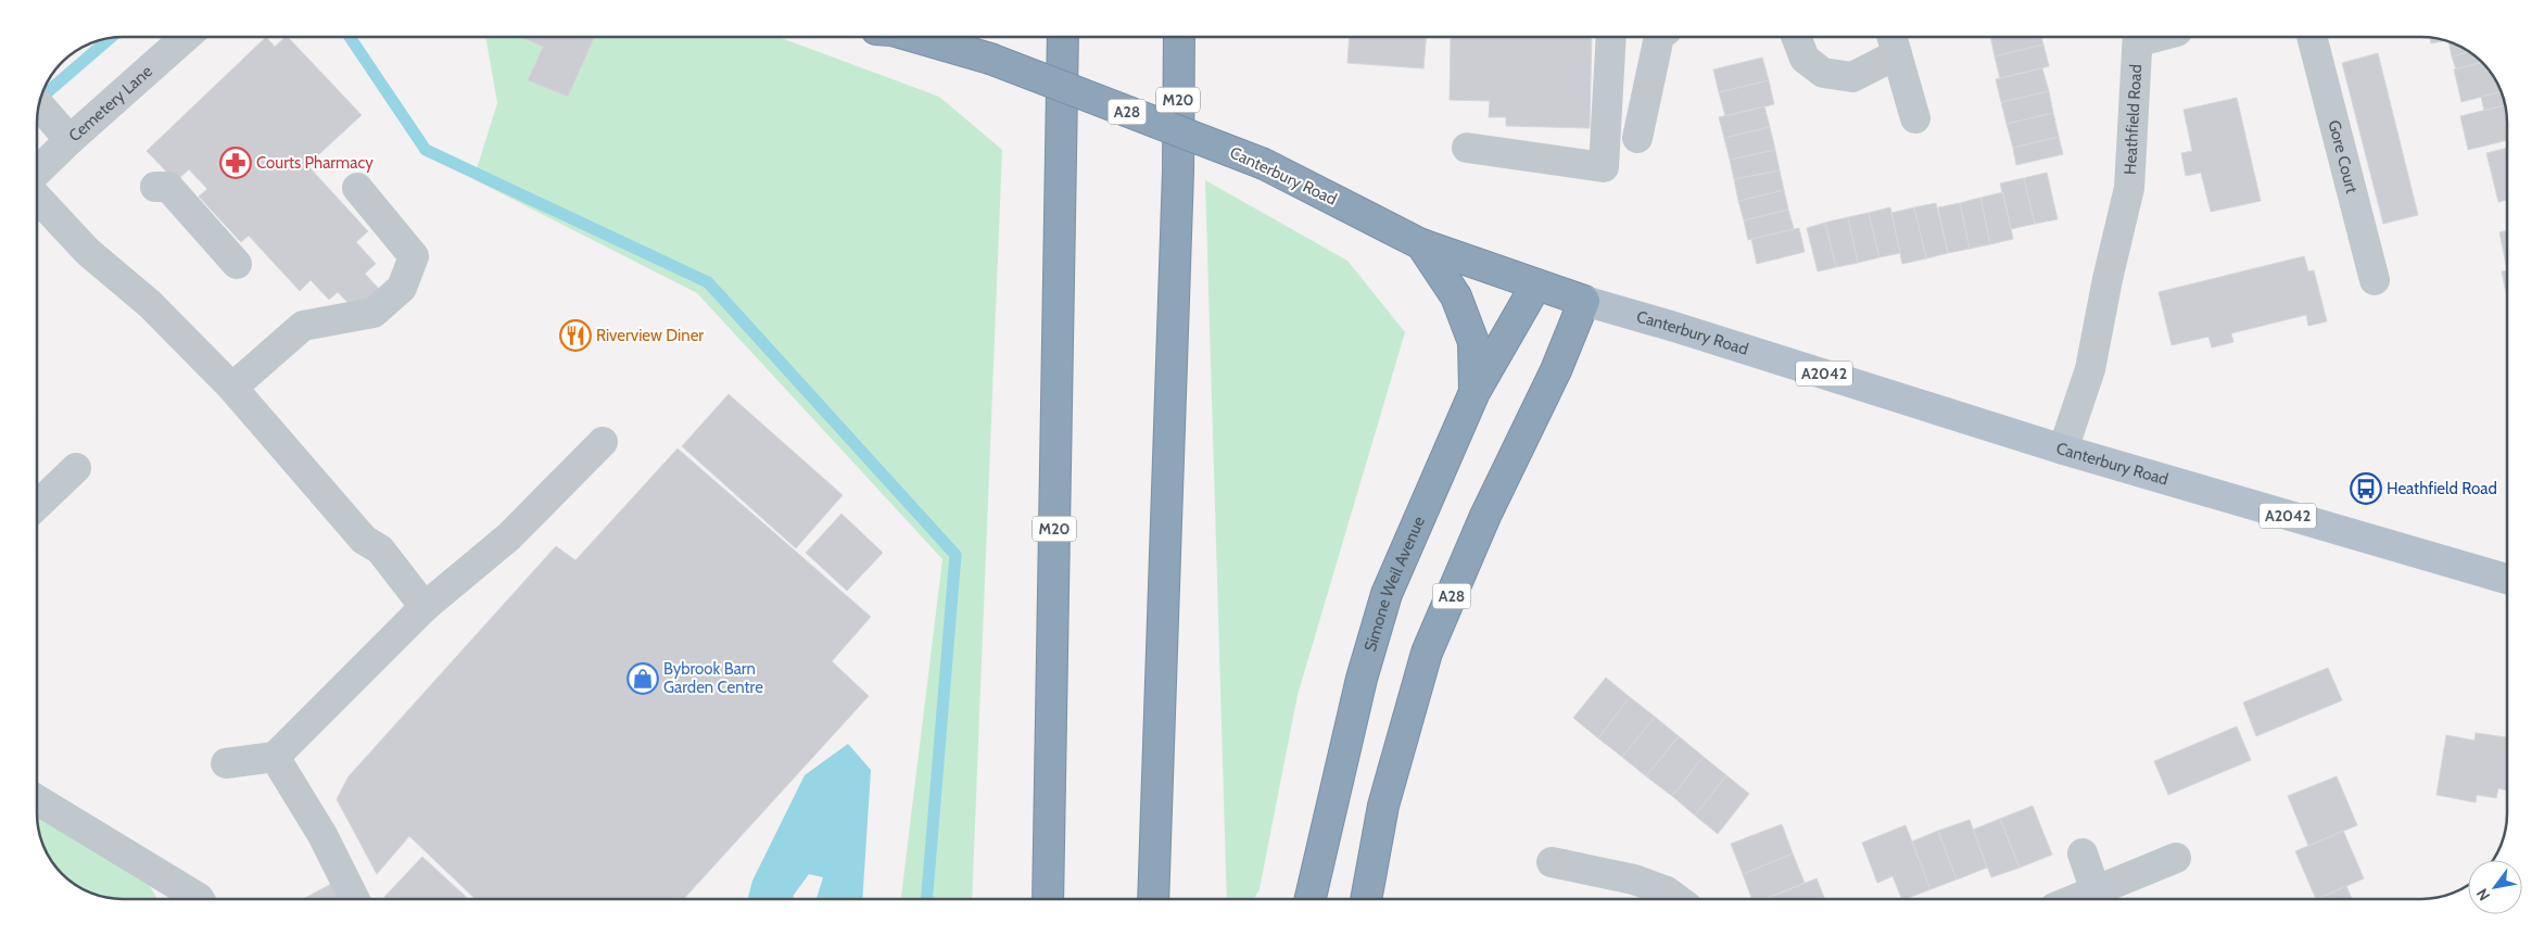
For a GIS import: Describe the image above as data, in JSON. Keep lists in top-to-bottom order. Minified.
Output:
{"streets":{"highway":["M20","A28","Canterbury Road","Simone Weil Avenue"],"main road":["A2042"],"street":["Cemetery Lane","Heathfield Road","Gore Court"]},"crossings":[["A28","Canterbury Road"],["Heathfield Road","Canterbury Road"],["Canterbury Road","Simone Weil Avenue"]],"places":{"pharmacy":["Courts Pharmacy"],"restaurant":["Riverview Diner"],"bus stop":["Heathfield Road"],"shop":["Bybrook Barn Garden Centre"]},"north":"bottom left"}
